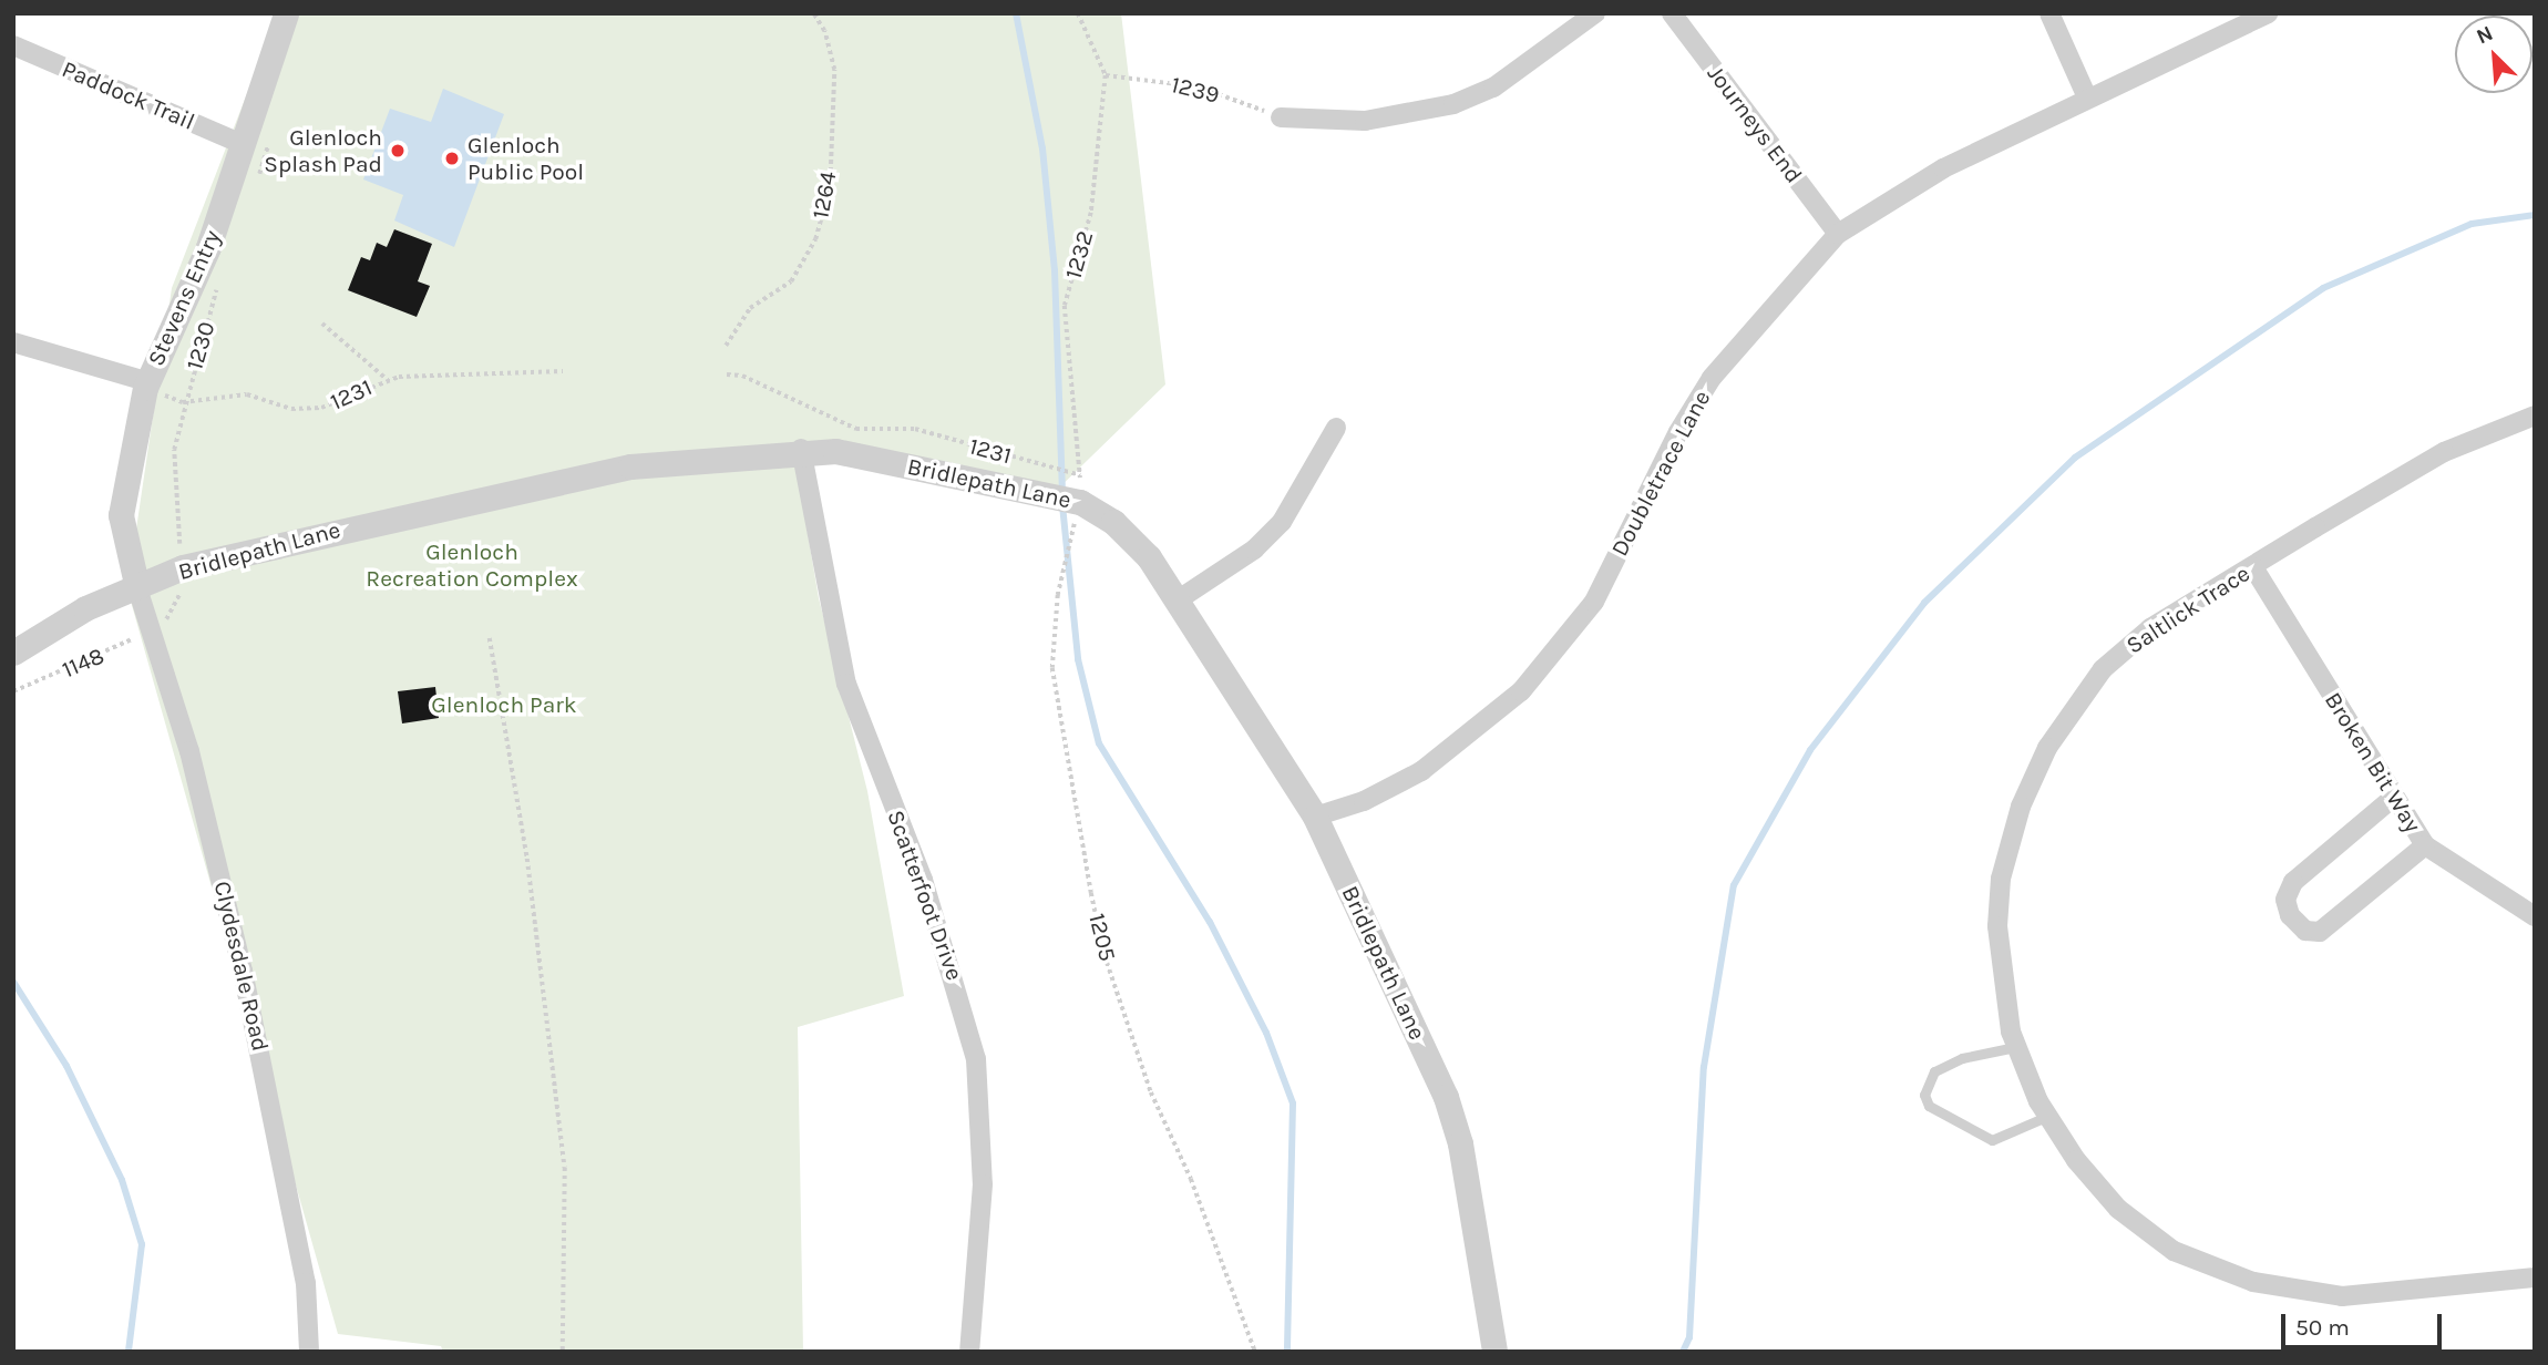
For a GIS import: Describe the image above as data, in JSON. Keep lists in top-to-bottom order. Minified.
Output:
{"streets":{"street":["Paddock Trail","Journeys End","Stevens Entry","Doubletrace Lane","Bridlepath Lane","Saltlick Trace","Broken Bit Way","Scatterfoot Drive","Clydesdale Road"],"path":["1239","1264","1232","1230","1231","1148","1205"]},"crossings":[["1239","1232"],["Paddock Trail","Stevens Entry"],["Journeys End","Doubletrace Lane"],["1232","1231"],["1232","Bridlepath Lane"],["1232","1205"],["Stevens Entry","1231"],["Stevens Entry","Bridlepath Lane"],["Stevens Entry","Clydesdale Road"],["1230","1231"],["1230","Bridlepath Lane"],["1230","1148"],["1230","Clydesdale Road"],["Doubletrace Lane","Bridlepath Lane"],["Bridlepath Lane","Scatterfoot Drive"],["Bridlepath Lane","1205"],["Bridlepath Lane","Clydesdale Road"],["Saltlick Trace","Broken Bit Way"],["1148","Clydesdale Road"]],"parks":["Glenloch Recreation Complex","Glenloch Park"],"places":["Glenloch Splash Pad","Glenloch Public Pool"],"scale_bar":"50 m","north":"top left"}
